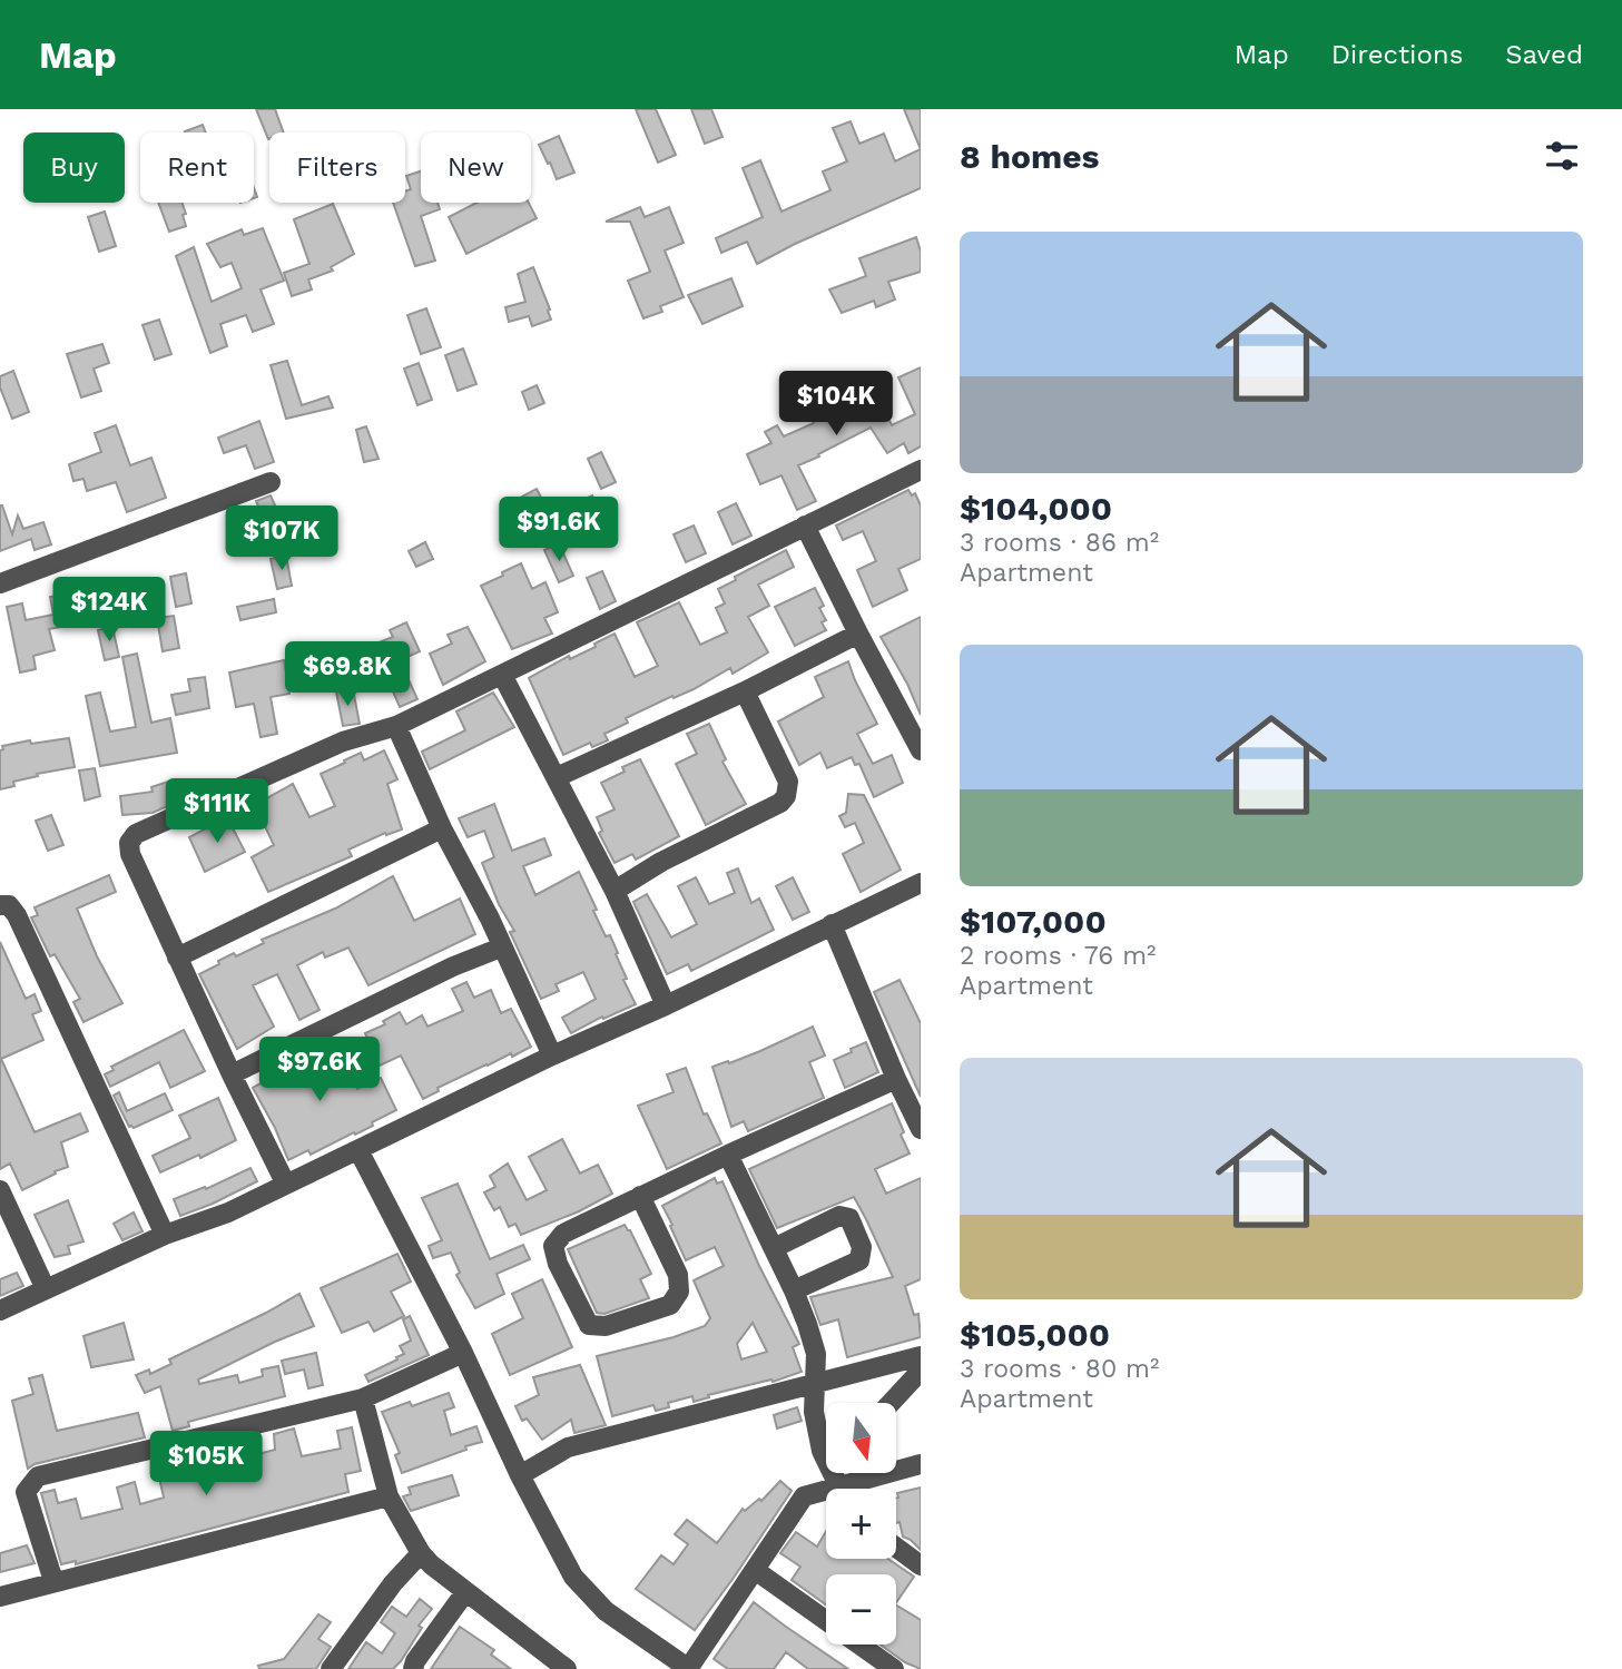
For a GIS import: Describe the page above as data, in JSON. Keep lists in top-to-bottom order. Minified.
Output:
{"north":"bottom","page":{"header":"Map","nav":["Map","Directions","Saved"],"heading":"8 homes","chip":["Buy","Rent","Filters","New"],"list":[{"name":"$104,000","note":"3 rooms · 86 m² · Apartment"},{"name":"$107,000","note":"2 rooms · 76 m² · Apartment"},{"name":"$105,000","note":"3 rooms · 80 m² · Apartment"}],"price":["$104K","$91.6K","$107K","$124K","$69.8K","$111K","$97.6K","$105K"],"map_buttons":["+","−"]}}
